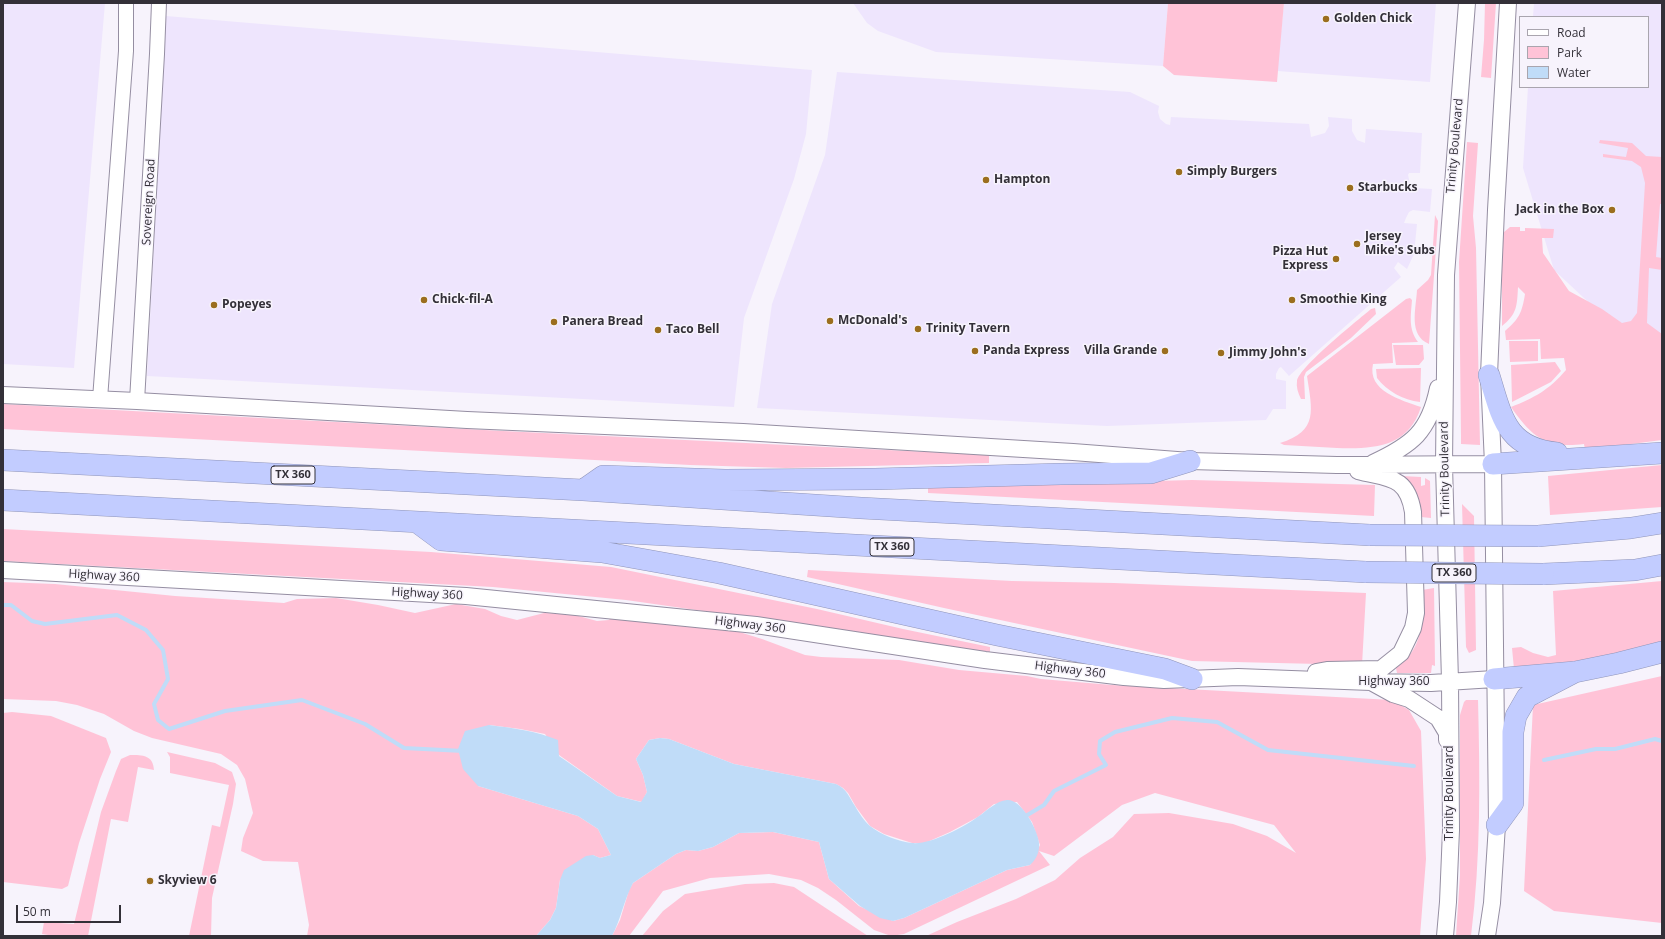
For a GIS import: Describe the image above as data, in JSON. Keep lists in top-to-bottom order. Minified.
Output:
{"streets":{"highway":["TX 360"],"main road":["Trinity Boulevard","Highway 360"],"street":["Sovereign Road"]},"crossings":[["Trinity Boulevard","Highway 360"]],"places":["Golden Chick","Simply Burgers","Hampton","Starbucks","Jack in the Box","Jersey Mike's Subs","Pizza Hut Express","Chick-fil-A","Smoothie King","Popeyes","McDonald's","Panera Bread","Trinity Tavern","Taco Bell","Panda Express","Villa Grande","Jimmy John's","Skyview 6"],"legend":["Road","Park","Water"],"scale_bar":"50 m"}
